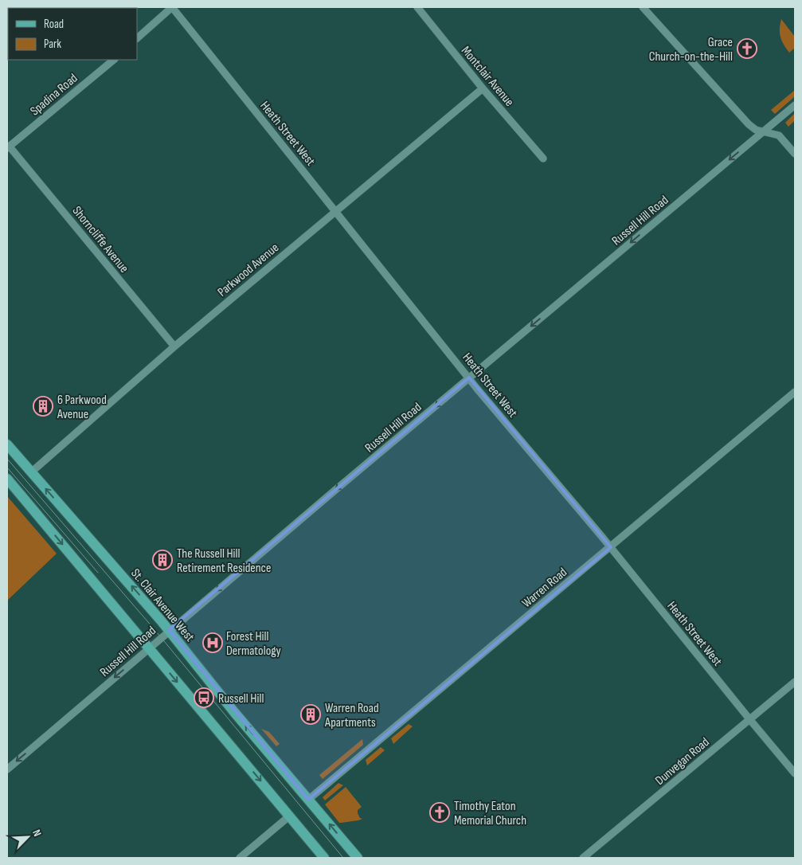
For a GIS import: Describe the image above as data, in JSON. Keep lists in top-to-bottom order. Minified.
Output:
{"streets":{"main road":["St. Clair Avenue West"],"street":["Montclair Avenue","Spadina Road","Heath Street West","Russell Hill Road","Shorncliffe Avenue","Parkwood Avenue","Warren Road","Dunvegan Road"]},"crossings":[["Montclair Avenue","Parkwood Avenue"],["Spadina Road","Shorncliffe Avenue"],["Heath Street West","Russell Hill Road"],["Heath Street West","Parkwood Avenue"],["Heath Street West","Warren Road"],["Heath Street West","Dunvegan Road"],["Russell Hill Road","St. Clair Avenue West"],["Shorncliffe Avenue","Parkwood Avenue"],["Parkwood Avenue","St. Clair Avenue West"],["Warren Road","St. Clair Avenue West"]],"one_way":["Russell Hill Road"],"places":{"church":["Grace Church-on-the-Hill","Timothy Eaton Memorial Church"],"building":["6 Parkwood Avenue","The Russell Hill Retirement Residence","Warren Road Apartments"],"hospital":["Forest Hill Dermatology"],"bus stop":["Russell Hill"]},"legend":["Road","Park"],"north":"top right"}
